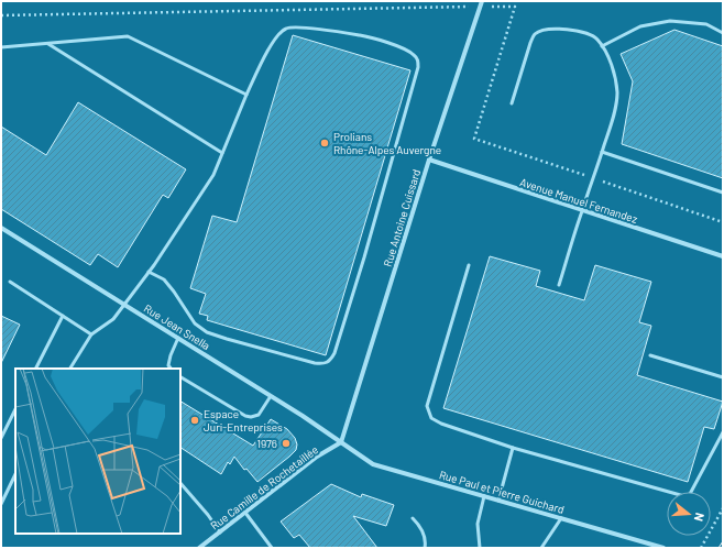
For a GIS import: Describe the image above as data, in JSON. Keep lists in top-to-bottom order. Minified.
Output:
{"streets":{"street":["Avenue Manuel Fernandez","Rue Antoine Cuissard","Rue Jean Snella","Rue Camille de Rochetaillée","Rue Paul et Pierre Guichard"]},"crossings":[["Avenue Manuel Fernandez","Rue Antoine Cuissard"],["Rue Antoine Cuissard","Rue Jean Snella"],["Rue Antoine Cuissard","Rue Camille de Rochetaillée"],["Rue Antoine Cuissard","Rue Paul et Pierre Guichard"],["Rue Jean Snella","Rue Camille de Rochetaillée"],["Rue Jean Snella","Rue Paul et Pierre Guichard"],["Rue Camille de Rochetaillée","Rue Paul et Pierre Guichard"]],"places":["Prolians Rhône-Alpes Auvergne","Espace Juri-Entreprises","1976"],"north":"right"}
